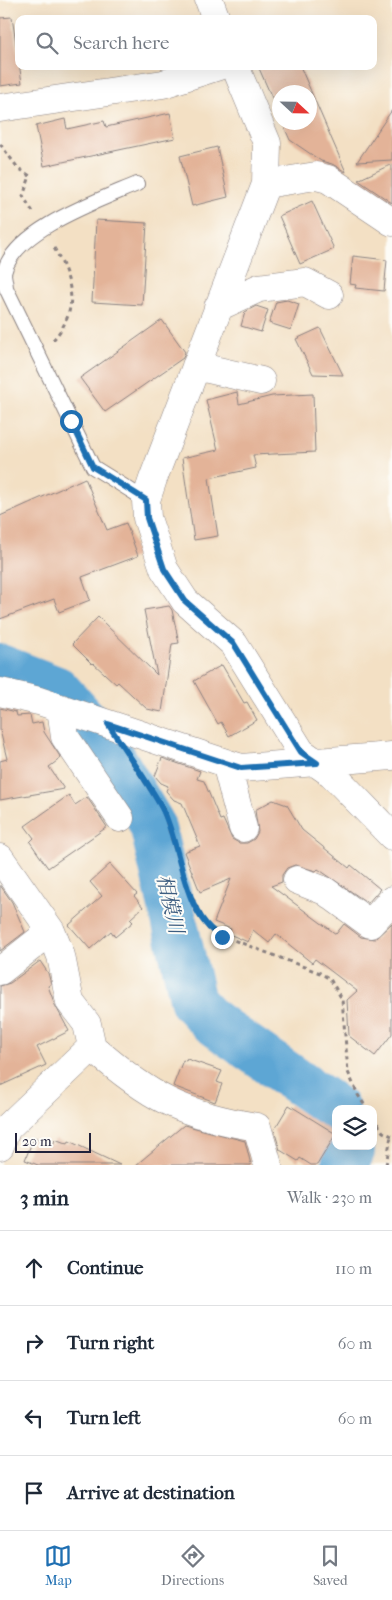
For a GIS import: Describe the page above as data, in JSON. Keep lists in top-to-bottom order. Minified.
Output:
{"water":["相模川"],"scale_bar":"20 m","north":"right","page":{"search":"Search here","scale":"20 m","heading":["3 min","Walk · 230 m"],"list":[["Continue","110 m"],["Turn right","60 m"],["Turn left","60 m"],"Arrive at destination"],"nav":["Map","Directions","Saved"]}}
